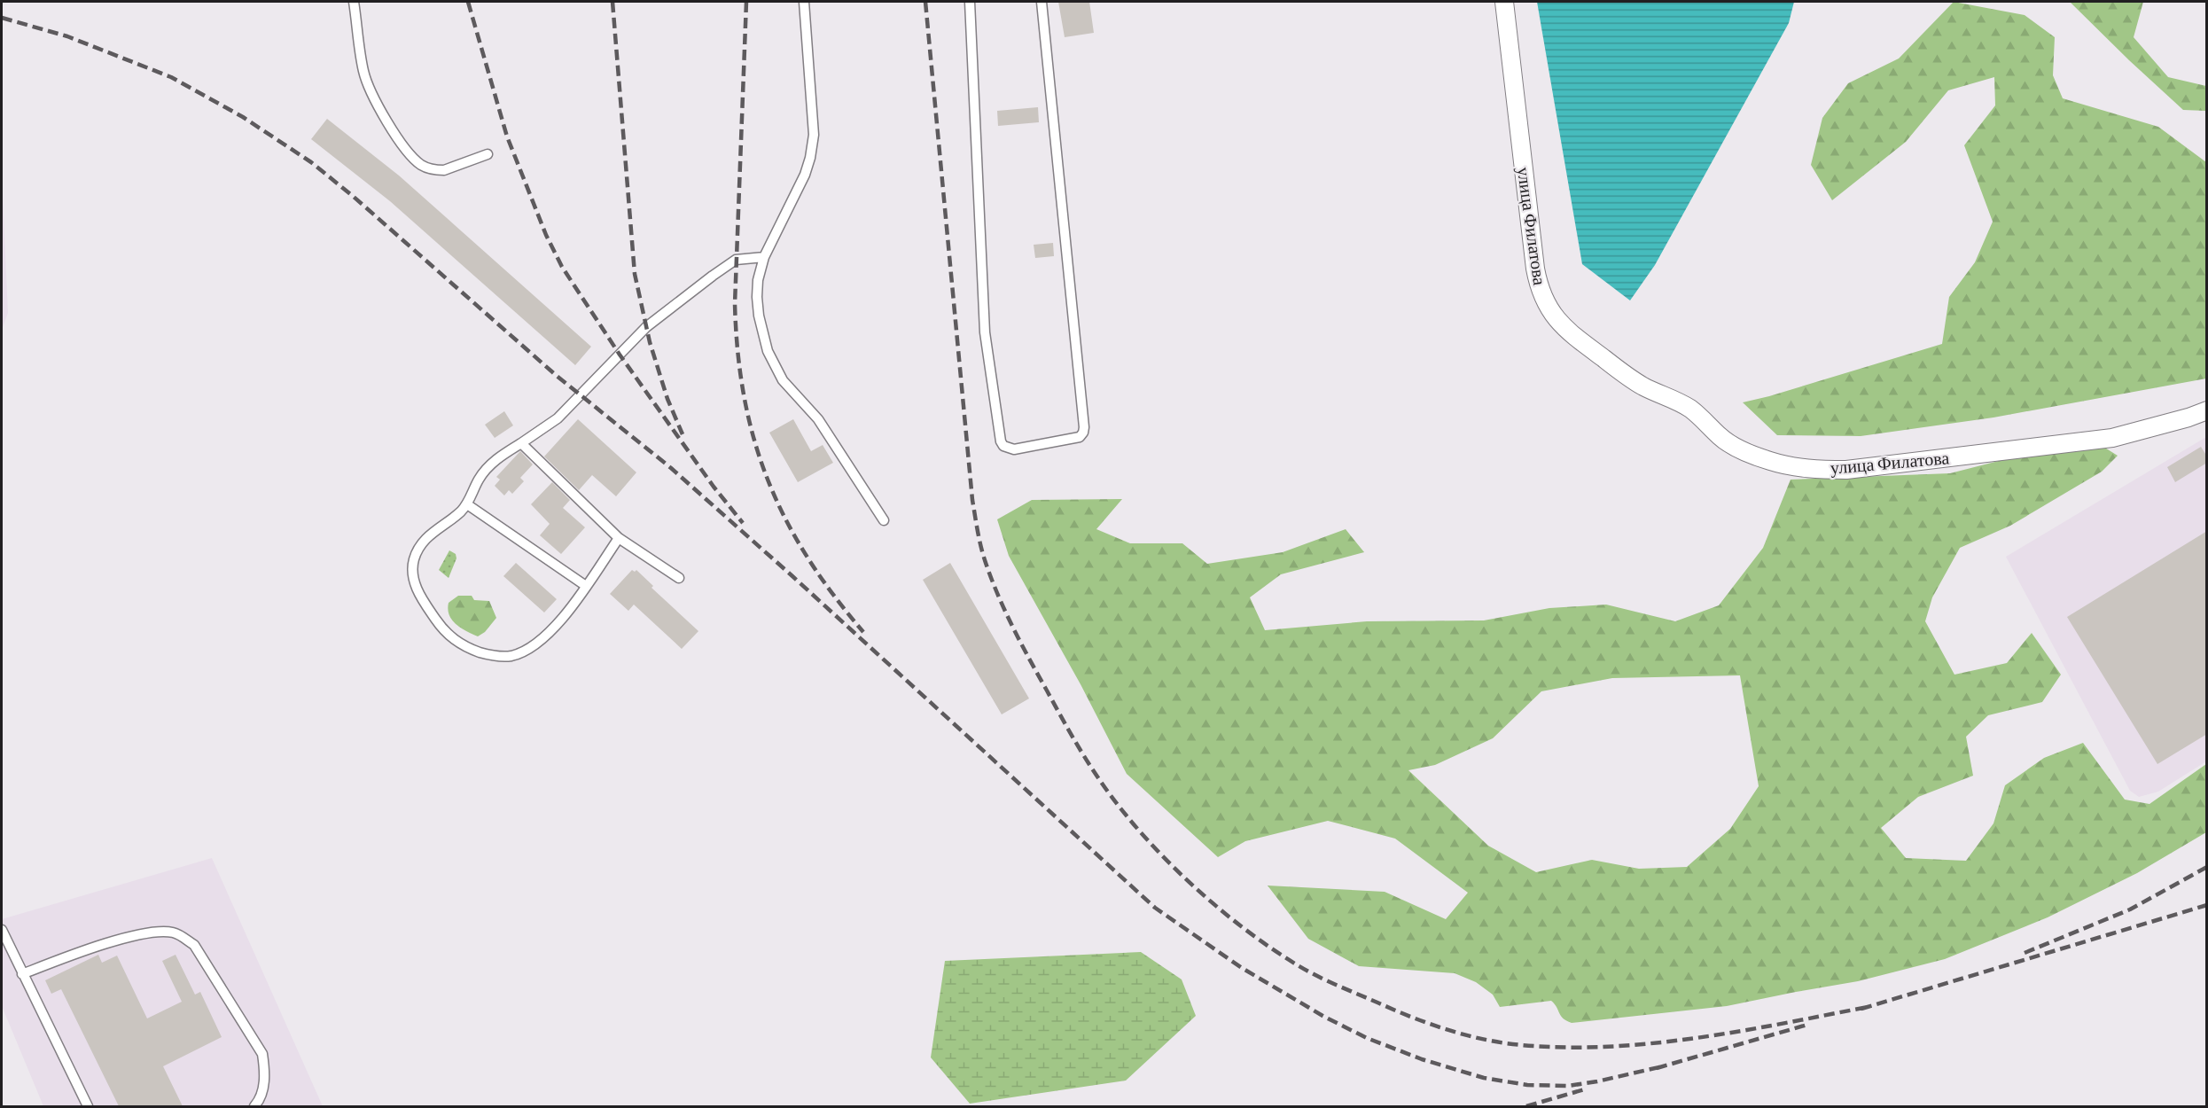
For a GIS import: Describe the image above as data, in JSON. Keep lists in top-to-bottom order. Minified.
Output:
{"streets":{"street":["улица Филатова"]}}
